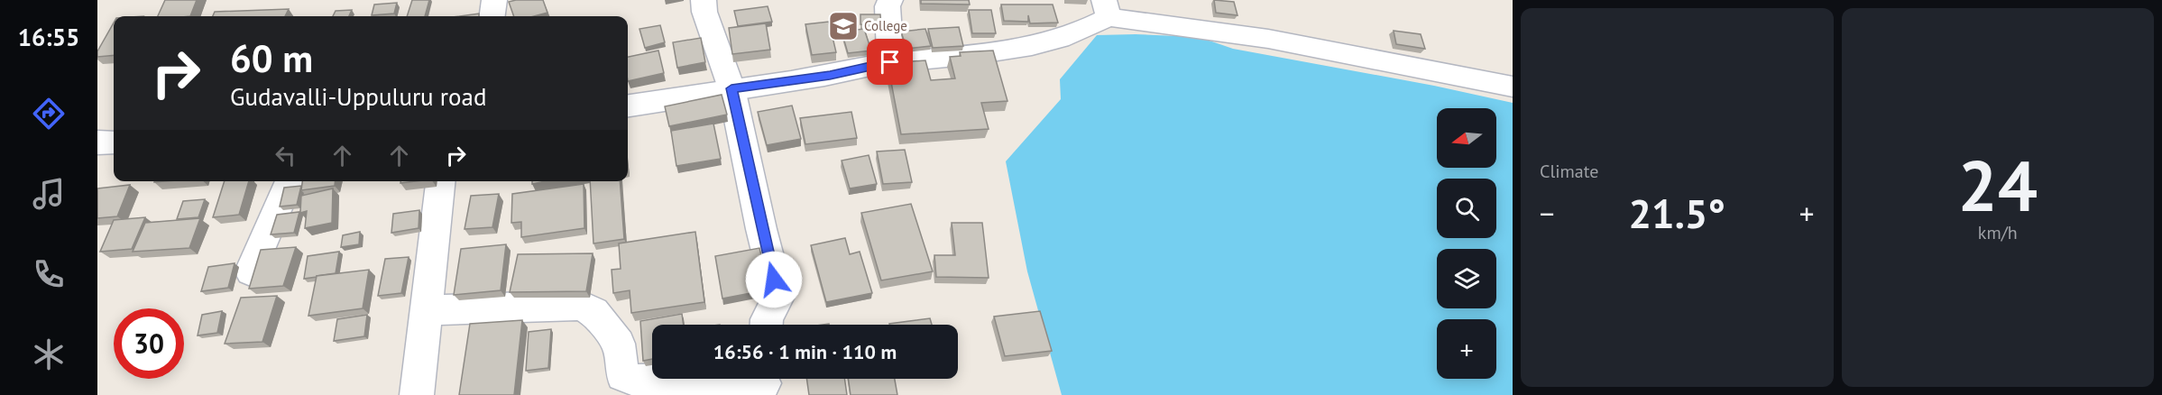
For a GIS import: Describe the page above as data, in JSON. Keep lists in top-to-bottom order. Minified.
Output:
{"places":{"school or university":["College"]},"north":"left","page":{"tabs":"16:55","tile":["Climate",["24","km/h"]],"turn":["60 m","Gudavalli-Uppuluru road"],"map_buttons":"+","heat":["−","21.5°","+"],"limit":"30","trip":"16:56 · 1 min · 110 m"}}
